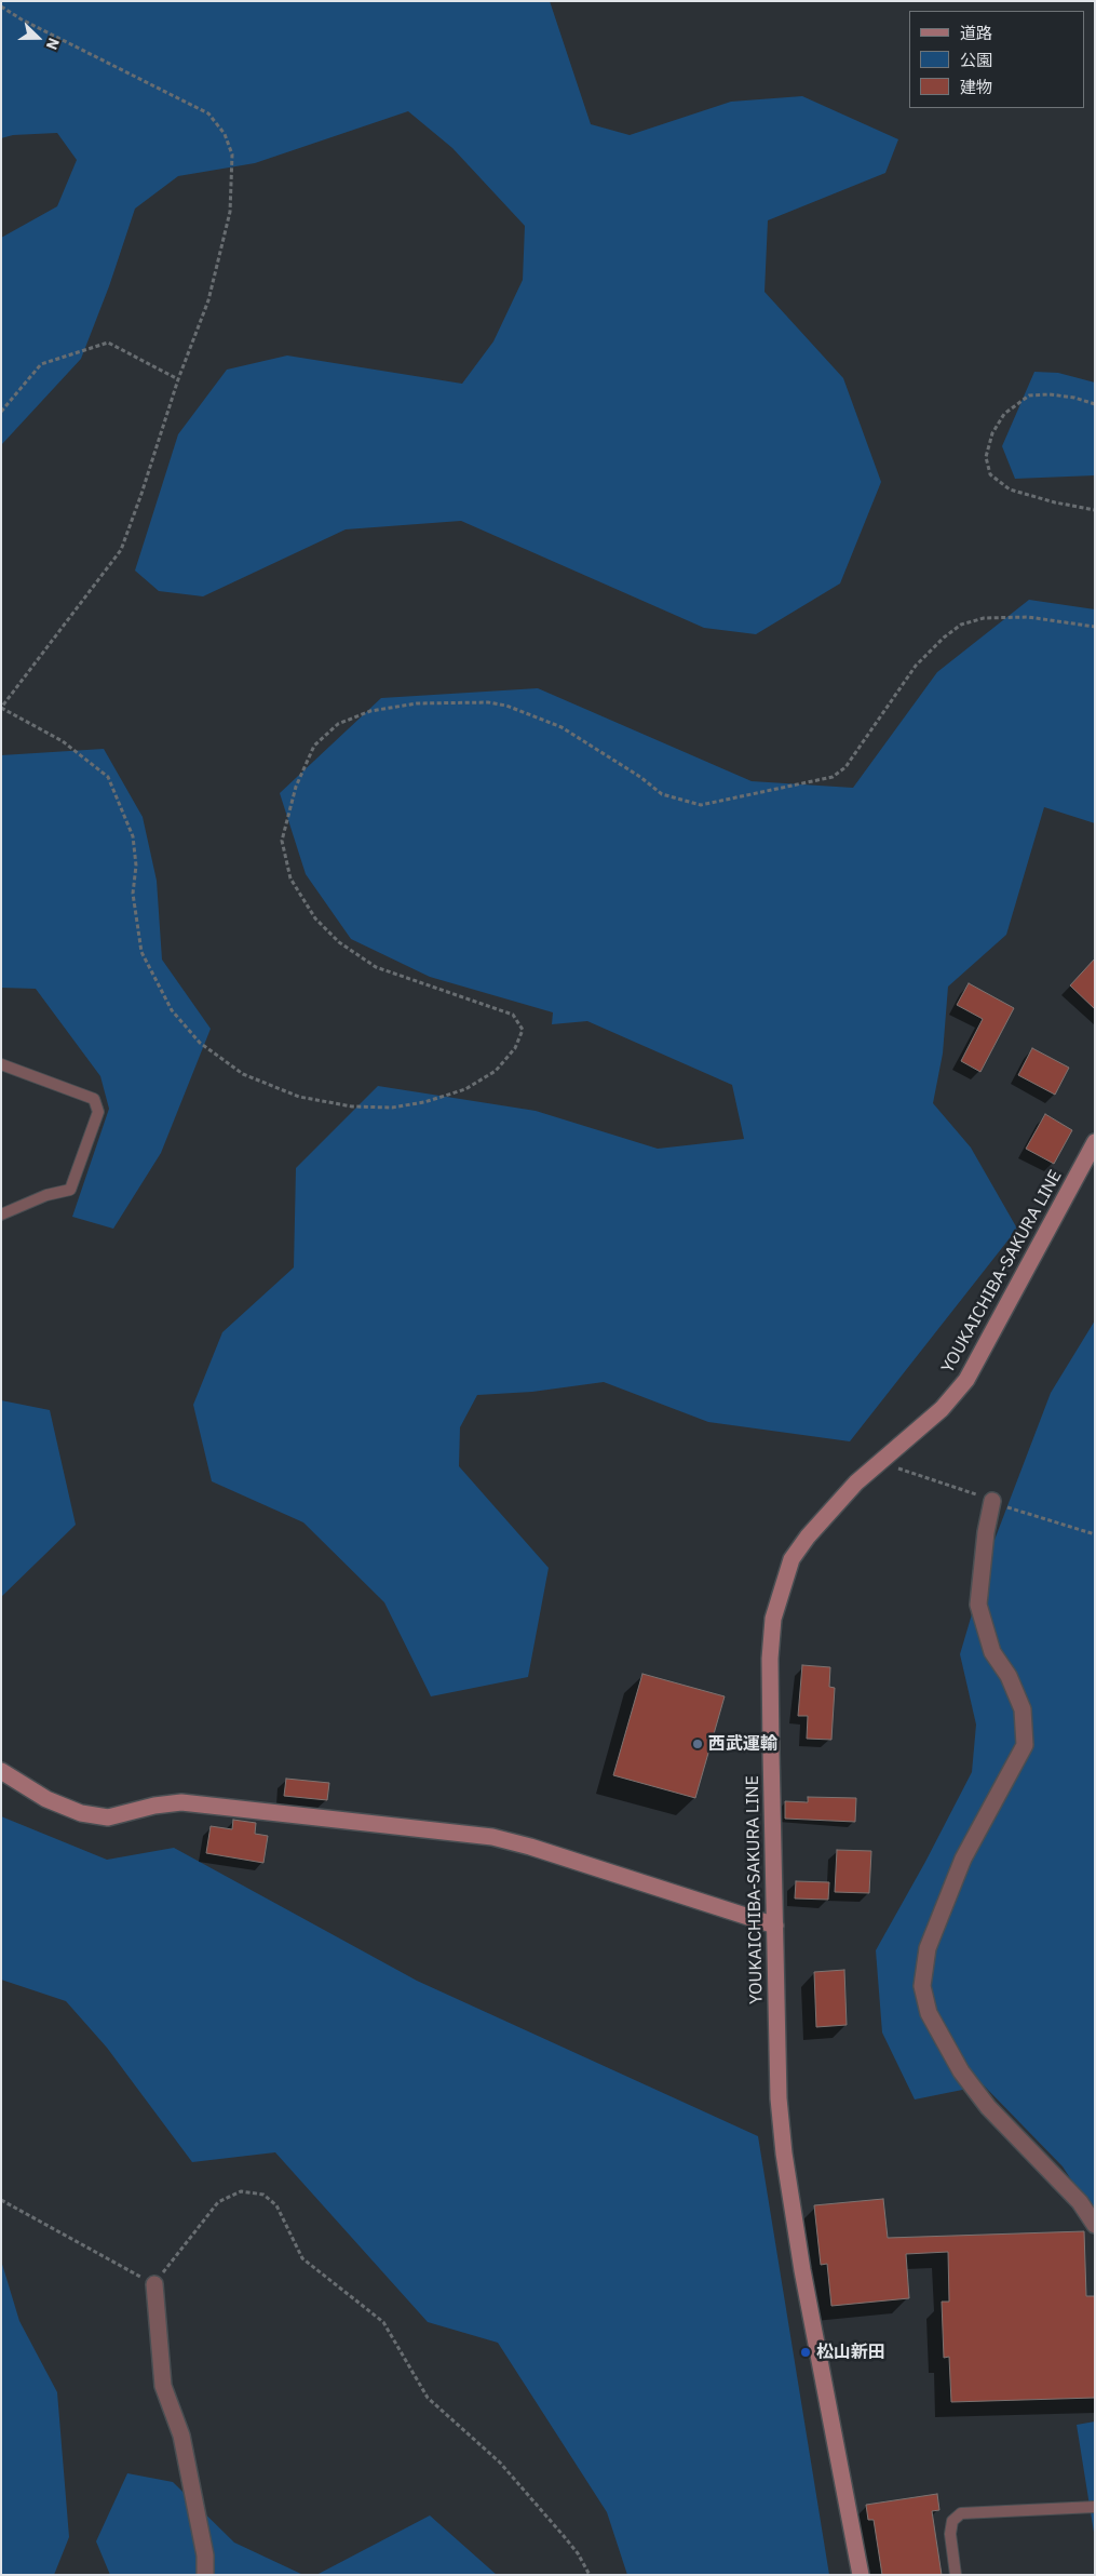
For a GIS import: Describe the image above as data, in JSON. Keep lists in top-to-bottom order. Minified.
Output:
{"streets":{"main road":["YOUKAICHIBA-SAKURA LINE"]},"places":["西武運輸","松山新田"],"legend":["道路","公園","建物"],"north":"right"}
